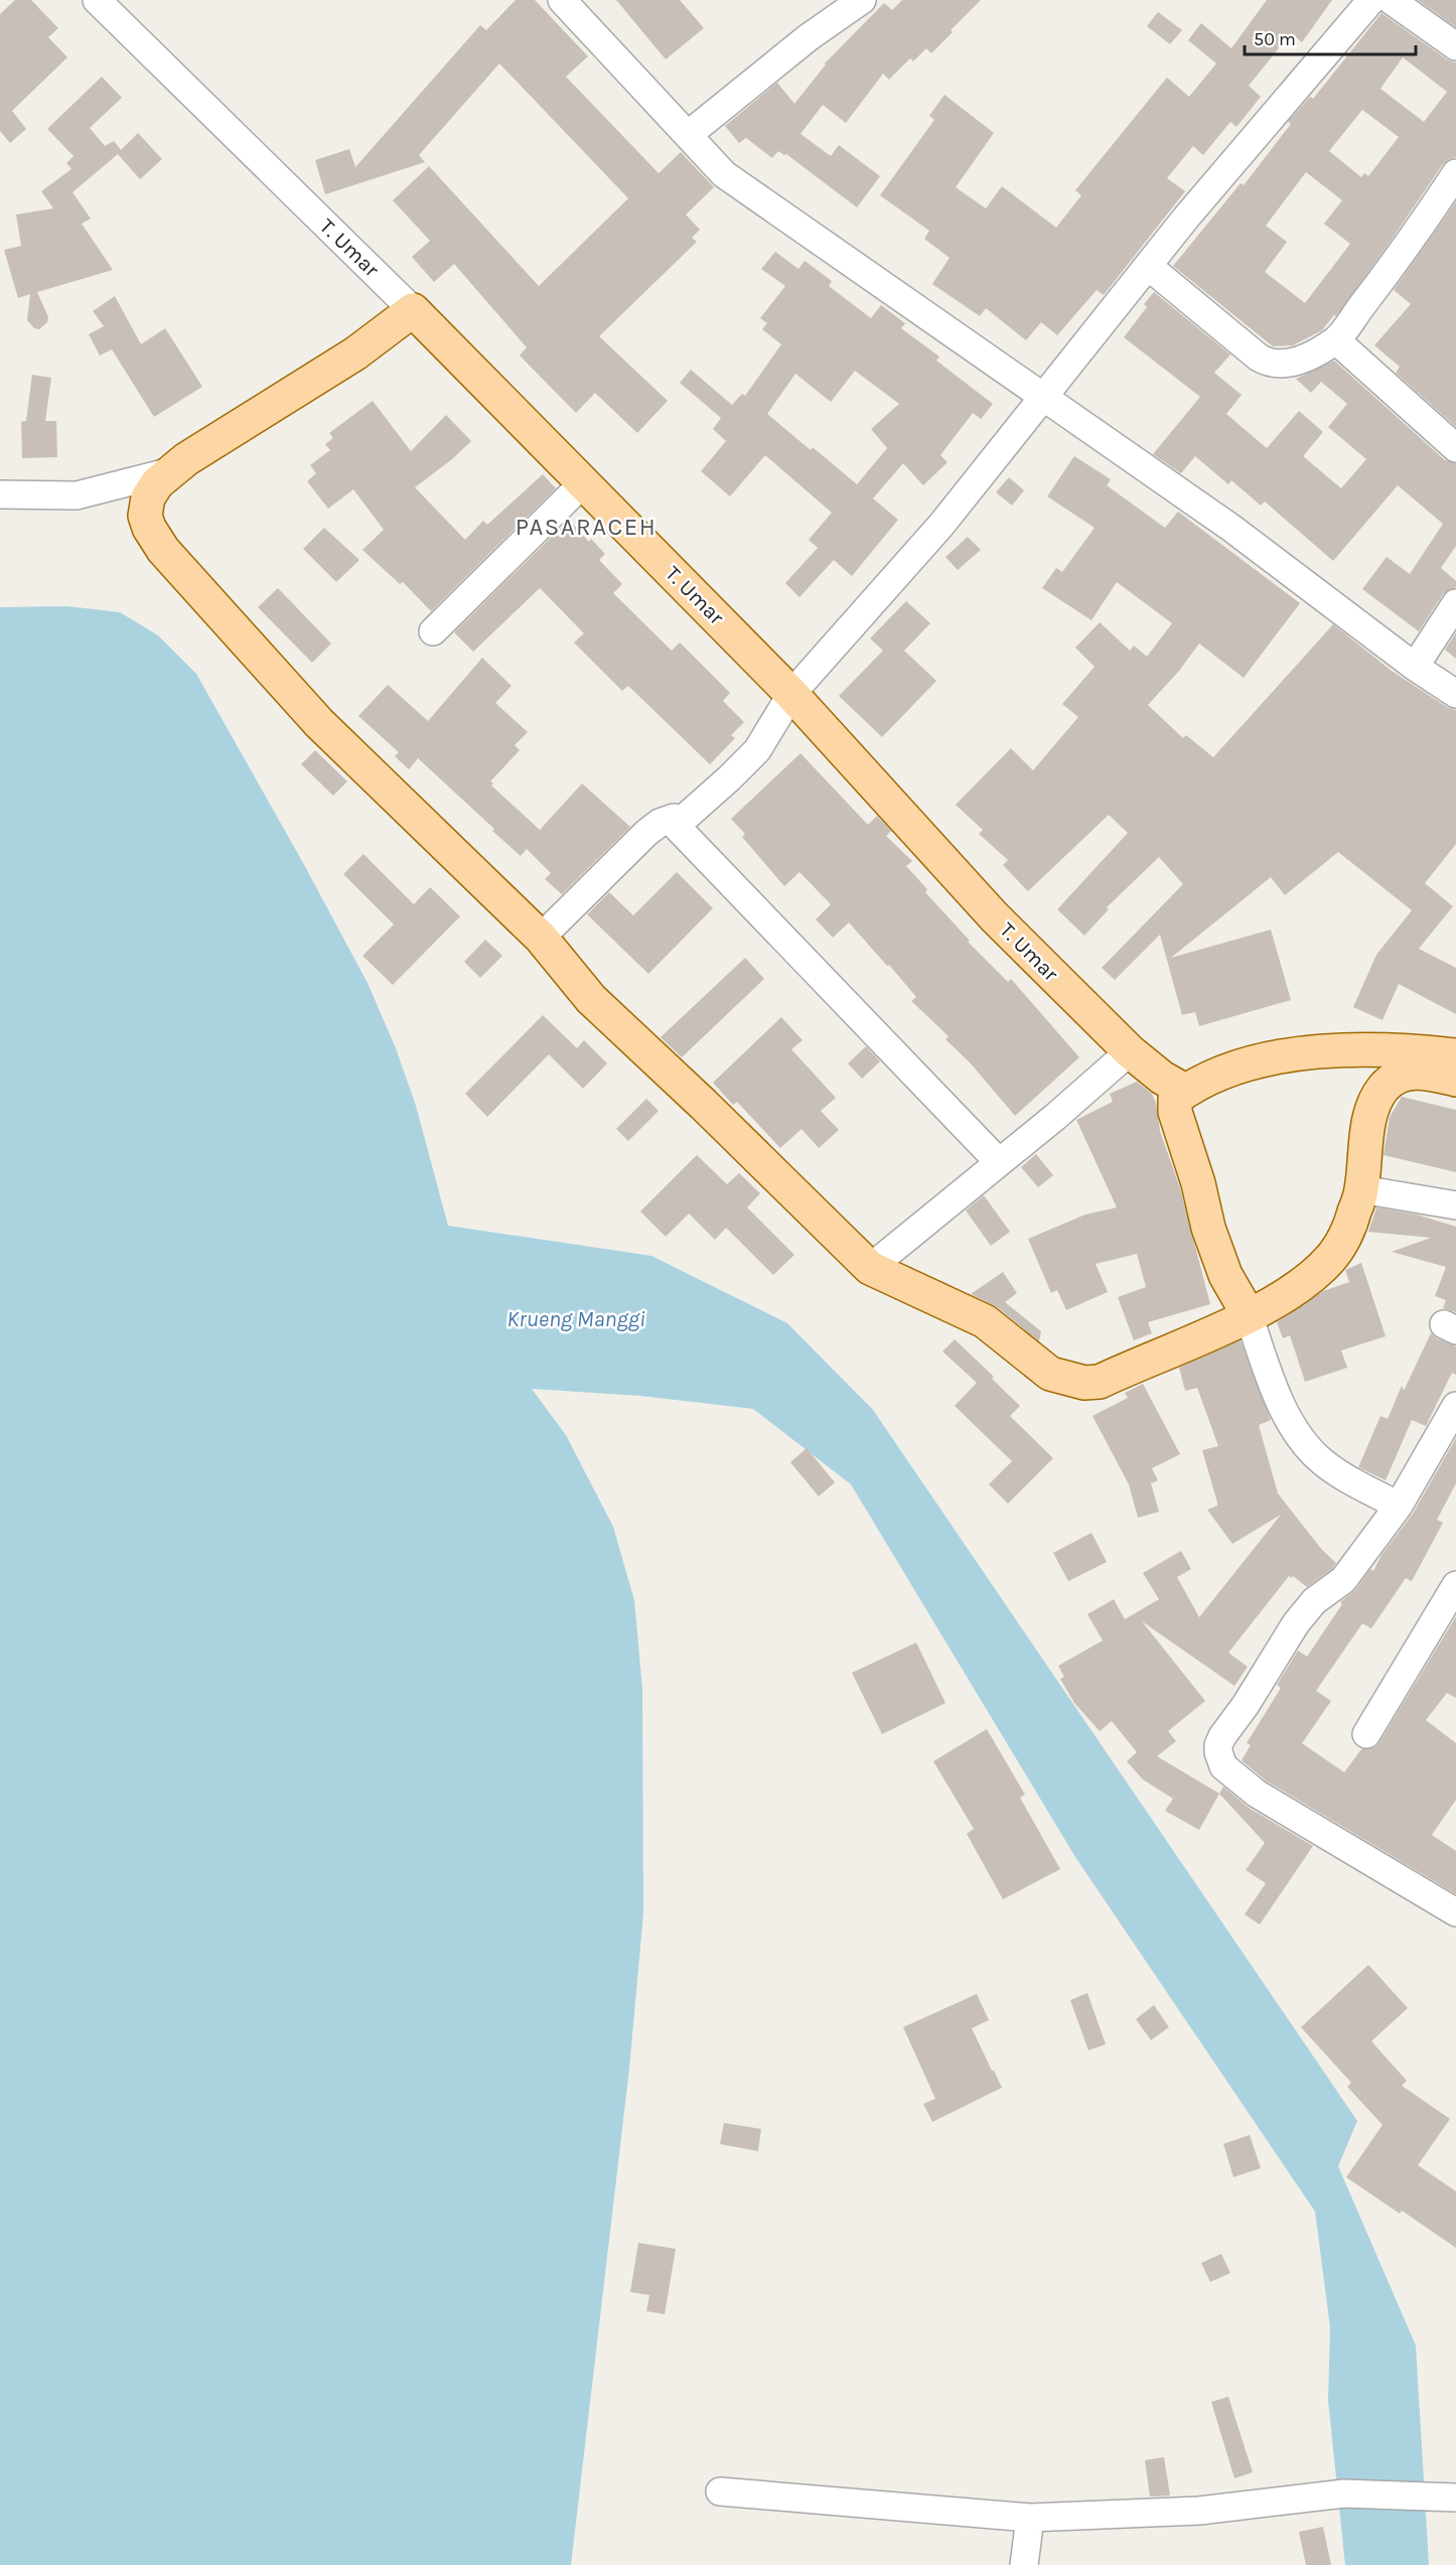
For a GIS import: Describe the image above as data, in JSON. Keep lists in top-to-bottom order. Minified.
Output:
{"streets":{"main road":["T. Umar"]},"districts":["PASARACEH"],"water":["Krueng Manggi"],"scale_bar":"50 m"}
